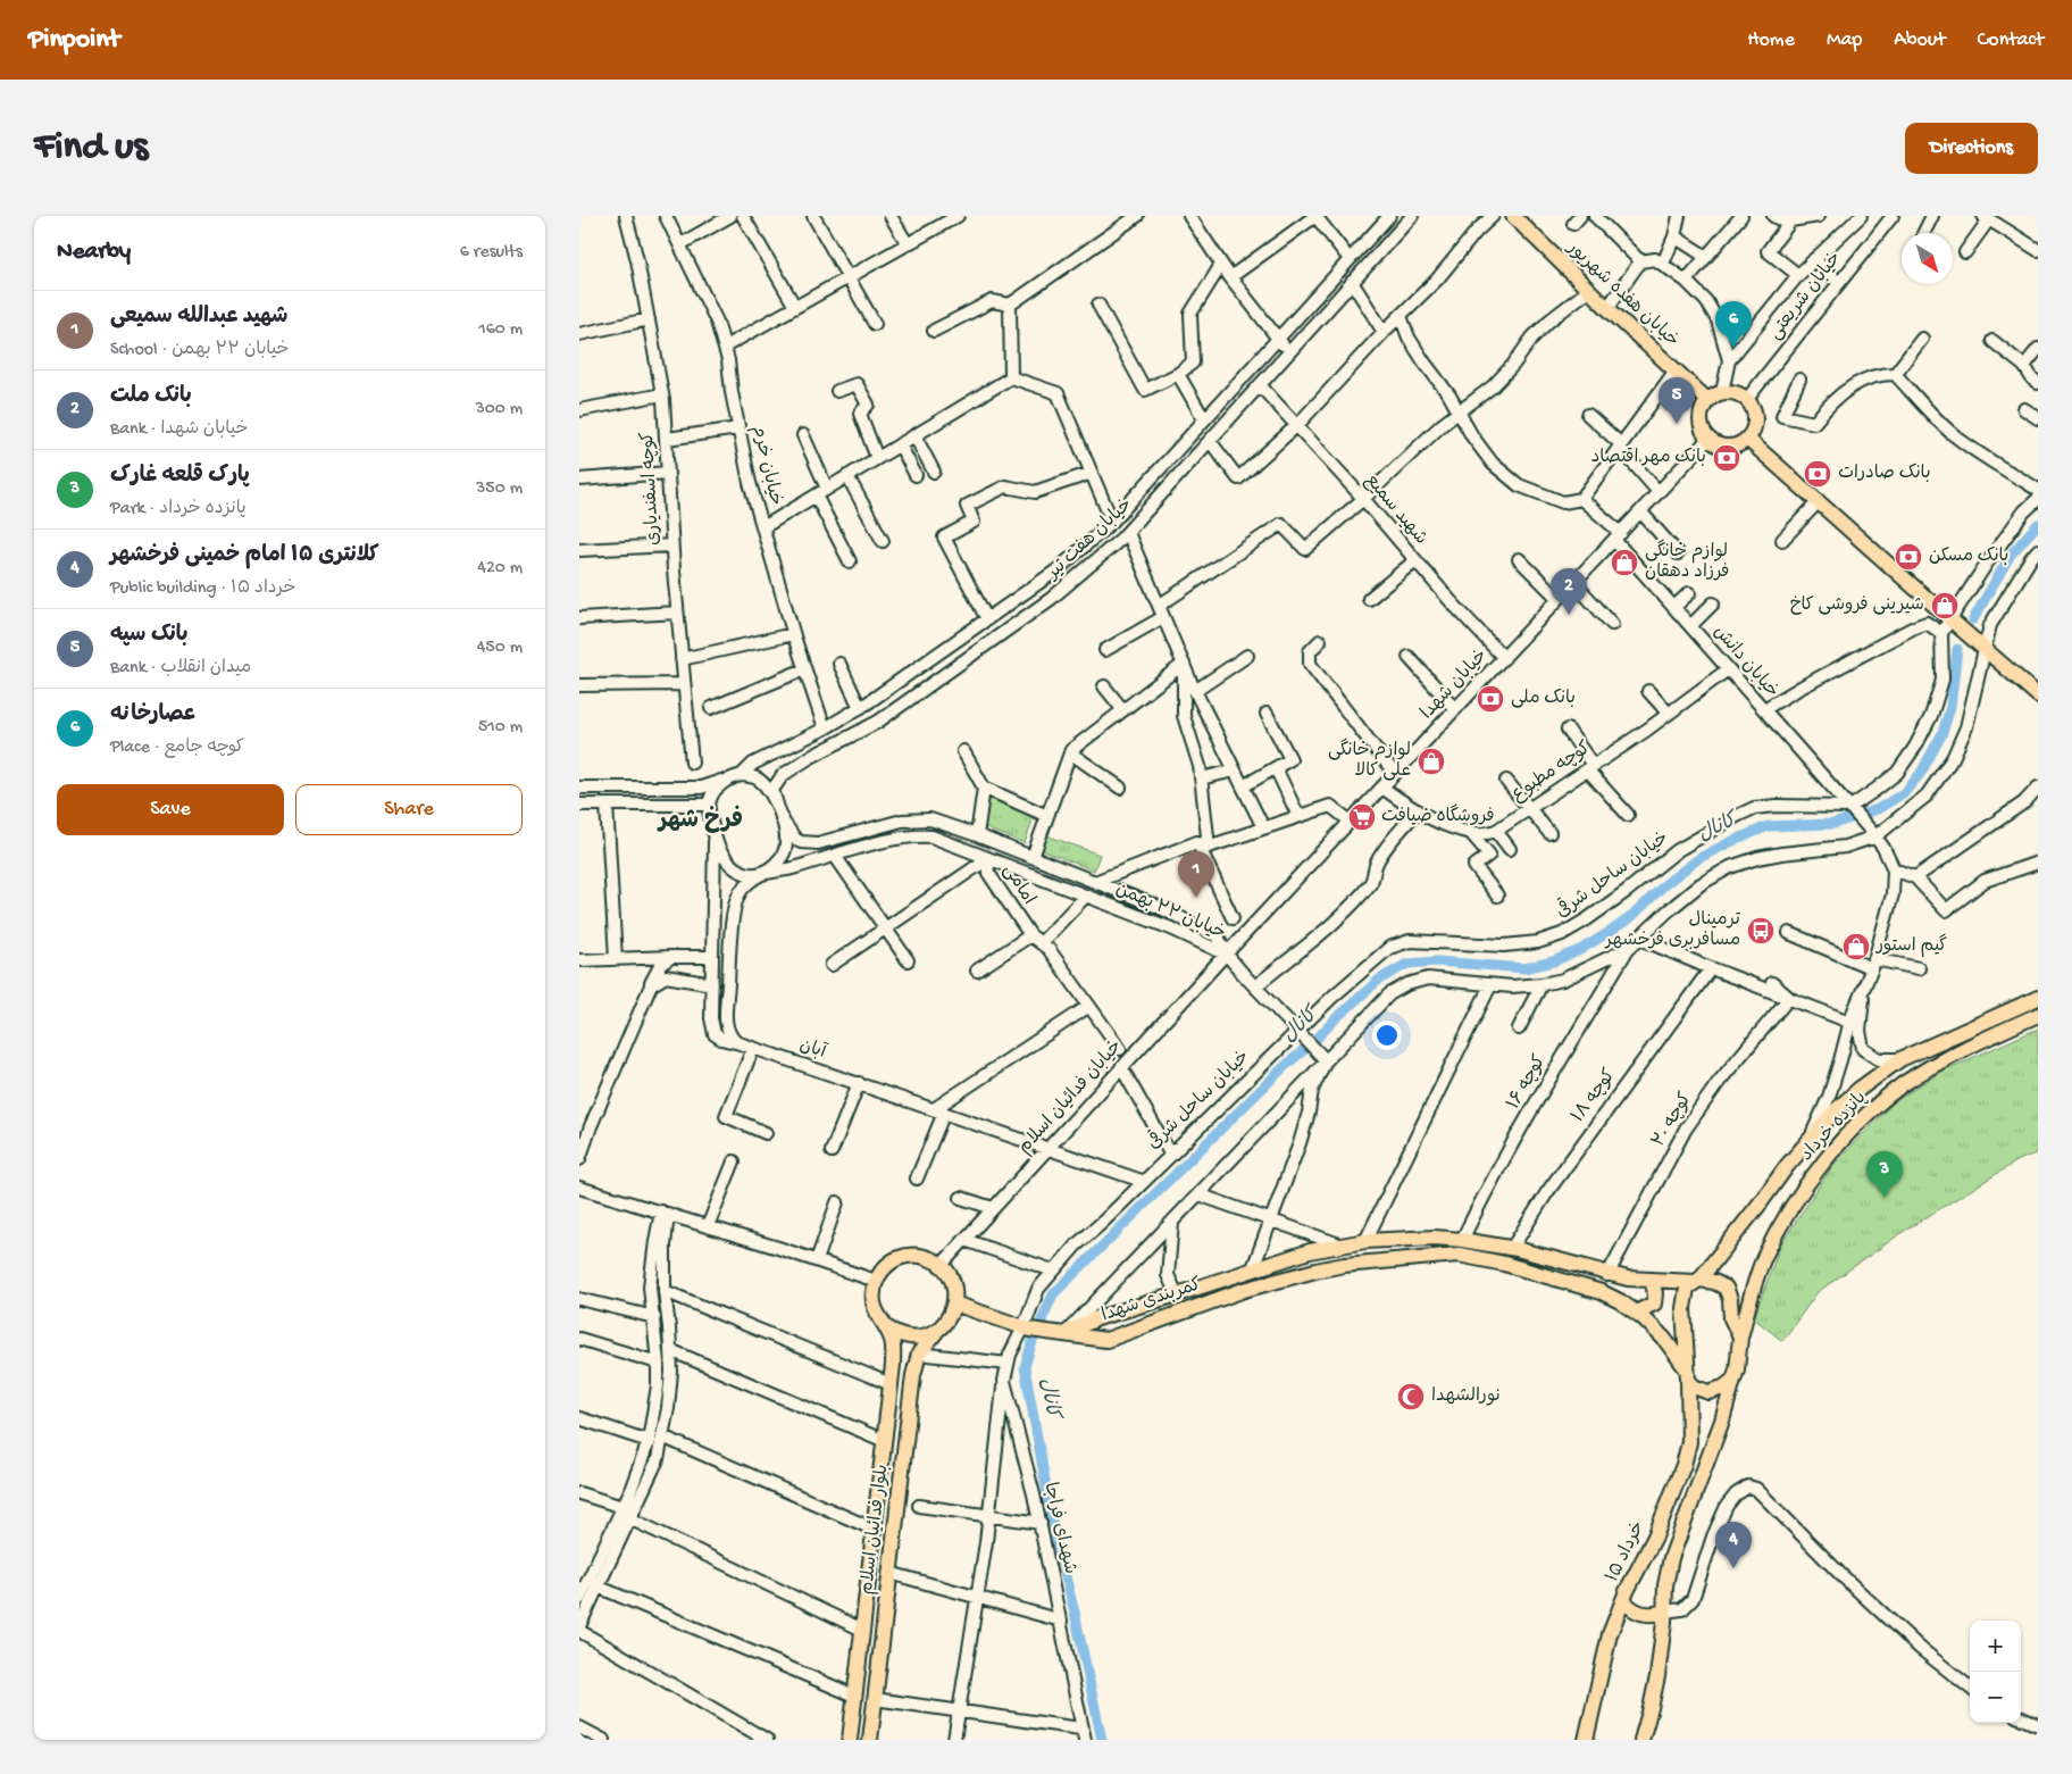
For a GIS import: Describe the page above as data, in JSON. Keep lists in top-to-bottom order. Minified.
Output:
{"streets":{"main road":["خیابان هفده شهریور","پانزده خرداد","کمربندی شهدا","بلوار فدائیان اسلام","۱۵ خرداد"],"street":["خیابان شریعتی","خیابان خرم","کوچه اسفندیاری","شهید سمیع","خیابان هفت تیر","خیابان دانش","خیابان شهدا","کوچه مطبوع","خیابان ساحل شرقی","امامی","خیابان ۲۲ بهمن","آبان","کوچه ۱۶","کوچه ۱۸","خیابان فدائیان اسلام","کوچه ۲۰","شهدای فراجا"]},"crossings":[["خیابان هفده شهریور","خیابان شریعتی"],["خیابان هفده شهریور","خیابان شهدا"],["خیابان شریعتی","خیابان شهدا"],["خیابان خرم","خیابان هفت تیر"],["شهید سمیع","خیابان هفت تیر"],["شهید سمیع","خیابان شهدا"],["خیابان هفت تیر","خیابان ۲۲ بهمن"],["خیابان دانش","خیابان شهدا"],["خیابان دانش","کوچه مطبوع"],["خیابان دانش","خیابان ساحل شرقی"],["خیابان شهدا","خیابان ۲۲ بهمن"],["خیابان شهدا","خیابان فدائیان اسلام"],["خیابان ساحل شرقی","آبان"],["خیابان ساحل شرقی","شهدای فراجا"],["امامی","خیابان ۲۲ بهمن"],["خیابان ۲۲ بهمن","خیابان فدائیان اسلام"],["آبان","خیابان فدائیان اسلام"],["کوچه ۱۶","کمربندی شهدا"],["کوچه ۱۸","کمربندی شهدا"],["خیابان فدائیان اسلام","بلوار فدائیان اسلام"],["کوچه ۲۰","کمربندی شهدا"],["پانزده خرداد","کمربندی شهدا"],["پانزده خرداد","۱۵ خرداد"],["کمربندی شهدا","۱۵ خرداد"]],"districts":["فرخ شهر"],"water":["کانال"],"places":{"bank":["بانک مهر اقتصاد","بانک صادرات","بانک مسکن","بانک ملی"],"shop":["لوازم خانگی فرزاد دهقان","شیرینی فروشی کاخ","لوازم خانگی علی کالا","گیم استور"],"supermarket":["فروشگاه ضیافت"],"bus stop":["ترمینال مسافربری فرخشهر"],"mosque":["نورالشهدا"]},"north":"bottom right","page":{"header":"Pinpoint","nav":["Home","Map","About","Contact"],"buttons":["Directions",["Save","Share"]],"title":"Find us","heading":["Nearby","6 results"],"list":[{"mark":"1","name":"شهید عبدالله سمیعی","note":"School · خیابان ۲۲ بهمن","value":"160 m"},{"mark":"2","name":"بانک ملت","note":"Bank · خیابان شهدا","value":"300 m"},{"mark":"3","name":"پارک قلعه غارک","note":"Park · پانزده خرداد","value":"350 m"},{"mark":"4","name":"کلانتری ۱۵ امام خمینی فرخشهر","note":"Public building · ۱۵ خرداد","value":"420 m"},{"mark":"5","name":"بانک سپه","note":"Bank · میدان انقلاب","value":"450 m"},{"mark":"6","name":"عصارخانه","note":"Place · کوچه جامع","value":"510 m"}],"pins":["6","5","2","1","3","4"],"map_buttons":["+","−"]}}
